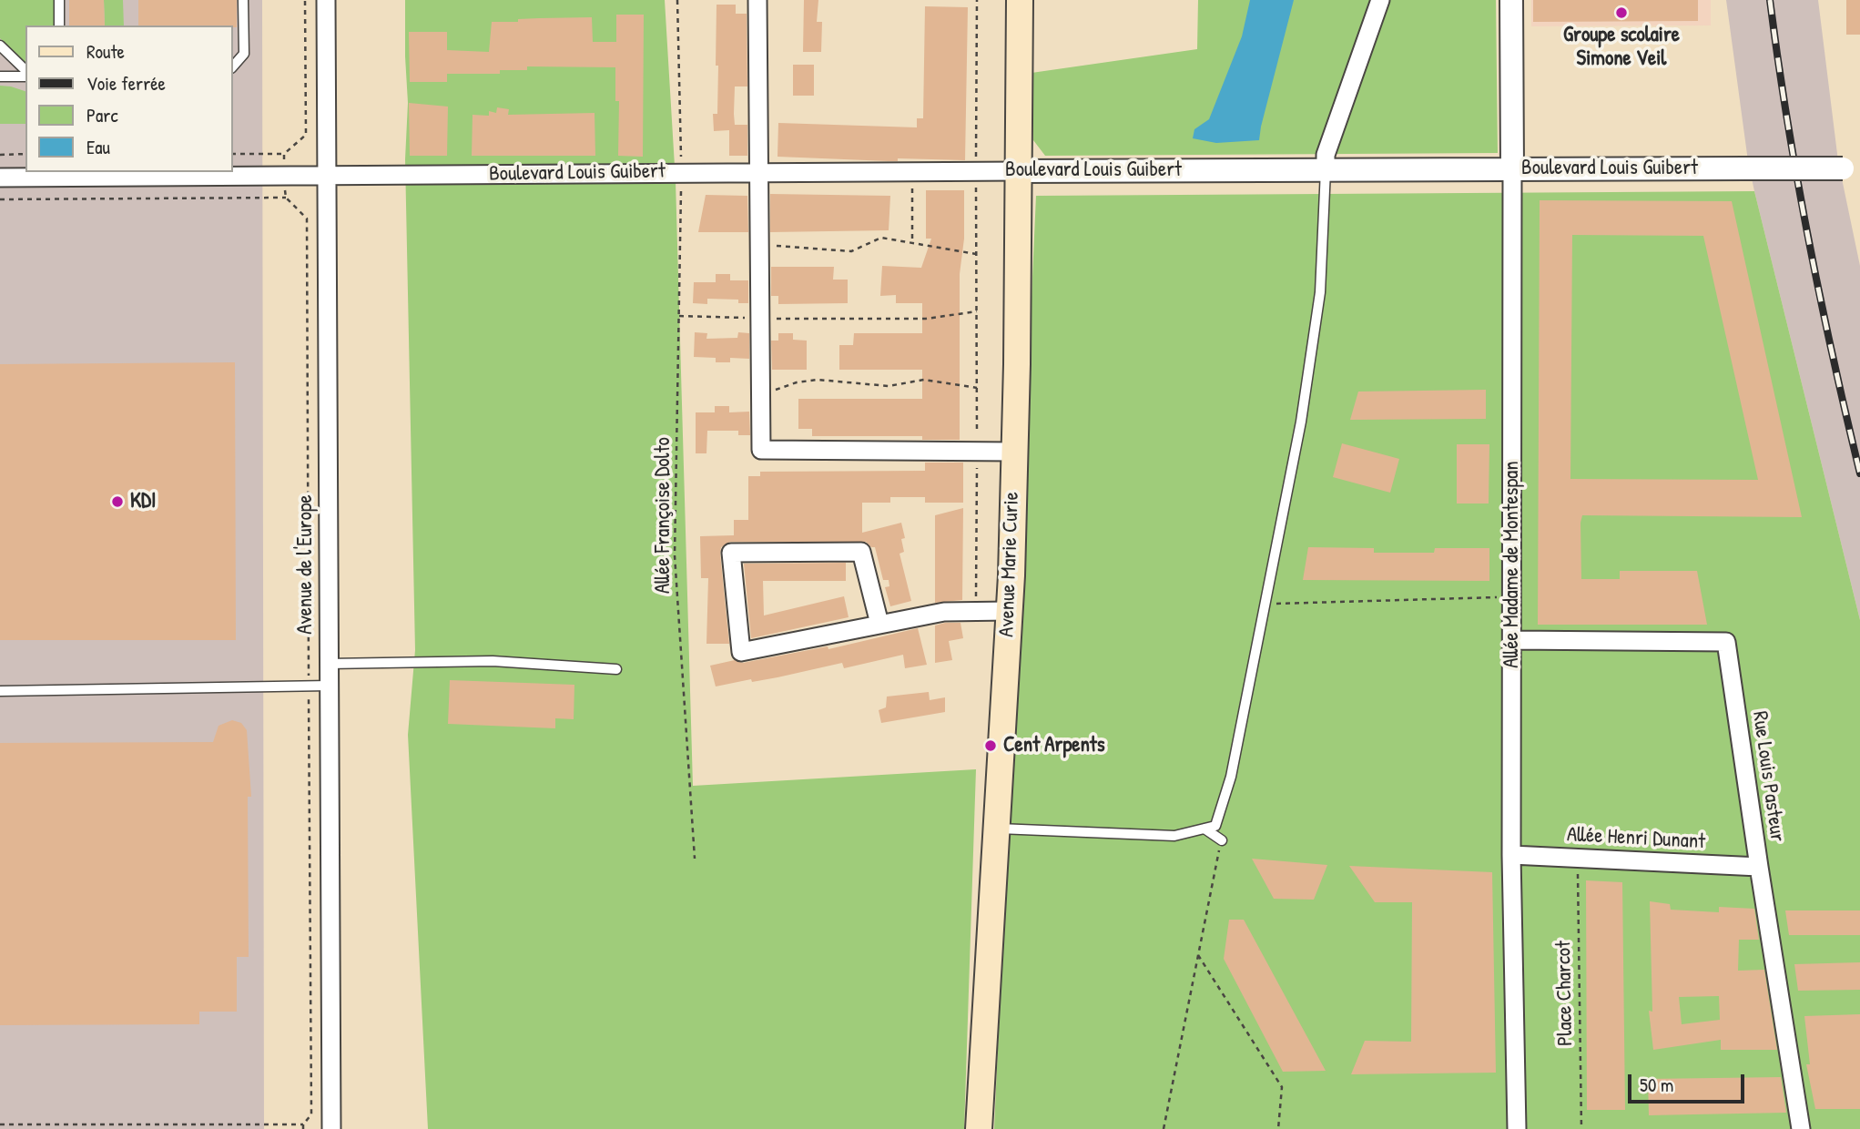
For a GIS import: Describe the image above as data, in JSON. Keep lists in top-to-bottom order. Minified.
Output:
{"streets":{"main road":["Avenue Marie Curie"],"street":["Boulevard Louis Guibert","Avenue de l'Europe","Allée Madame de Montespan","Rue Louis Pasteur","Allée Henri Dunant"],"path":["Allée Françoise Dolto","Place Charcot"]},"crossings":[["Boulevard Louis Guibert","Allée Françoise Dolto"],["Boulevard Louis Guibert","Avenue de l'Europe"],["Boulevard Louis Guibert","Avenue Marie Curie"],["Boulevard Louis Guibert","Allée Madame de Montespan"],["Allée Madame de Montespan","Rue Louis Pasteur"],["Allée Madame de Montespan","Allée Henri Dunant"],["Rue Louis Pasteur","Allée Henri Dunant"],["Allée Henri Dunant","Place Charcot"]],"places":["Groupe scolaire Simone Veil","KDI","Cent Arpents"],"legend":["Route","Voie ferrée","Parc","Eau"],"scale_bar":"50 m"}
